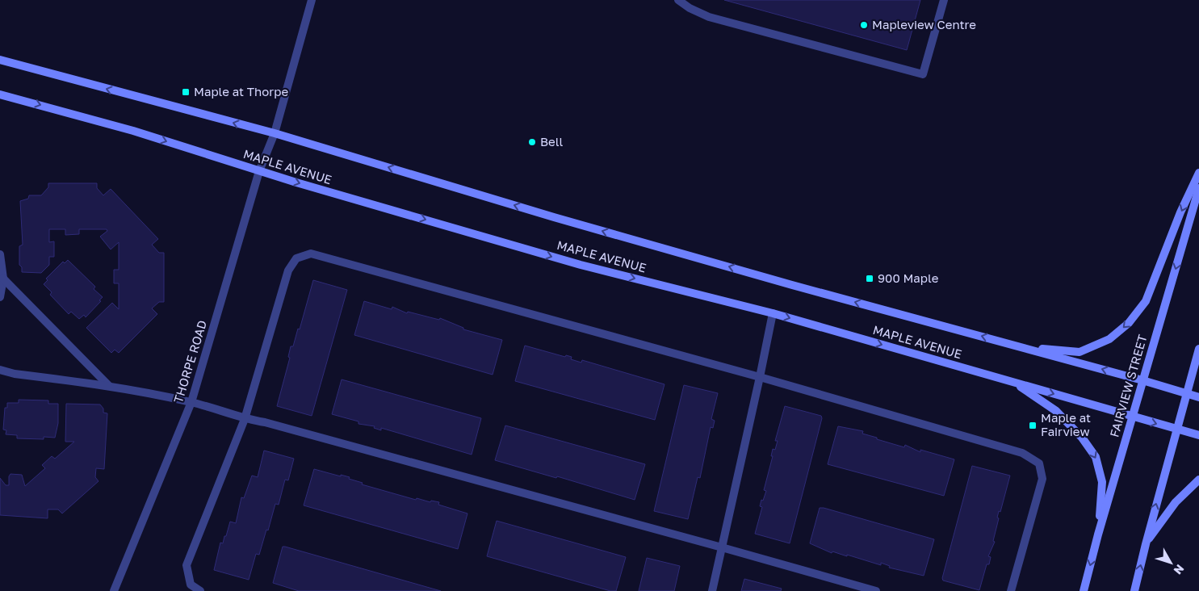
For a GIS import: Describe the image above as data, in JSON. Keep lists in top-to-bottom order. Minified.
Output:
{"streets":{"main road":["MAPLE AVENUE","FAIRVIEW STREET"],"street":["THORPE ROAD"]},"crossings":[["MAPLE AVENUE","THORPE ROAD"],["MAPLE AVENUE","FAIRVIEW STREET"]],"places":{"other":["Mapleview Centre","Bell"],"transit":["Maple at Thorpe","900 Maple","Maple at Fairview"]},"north":"bottom right"}
